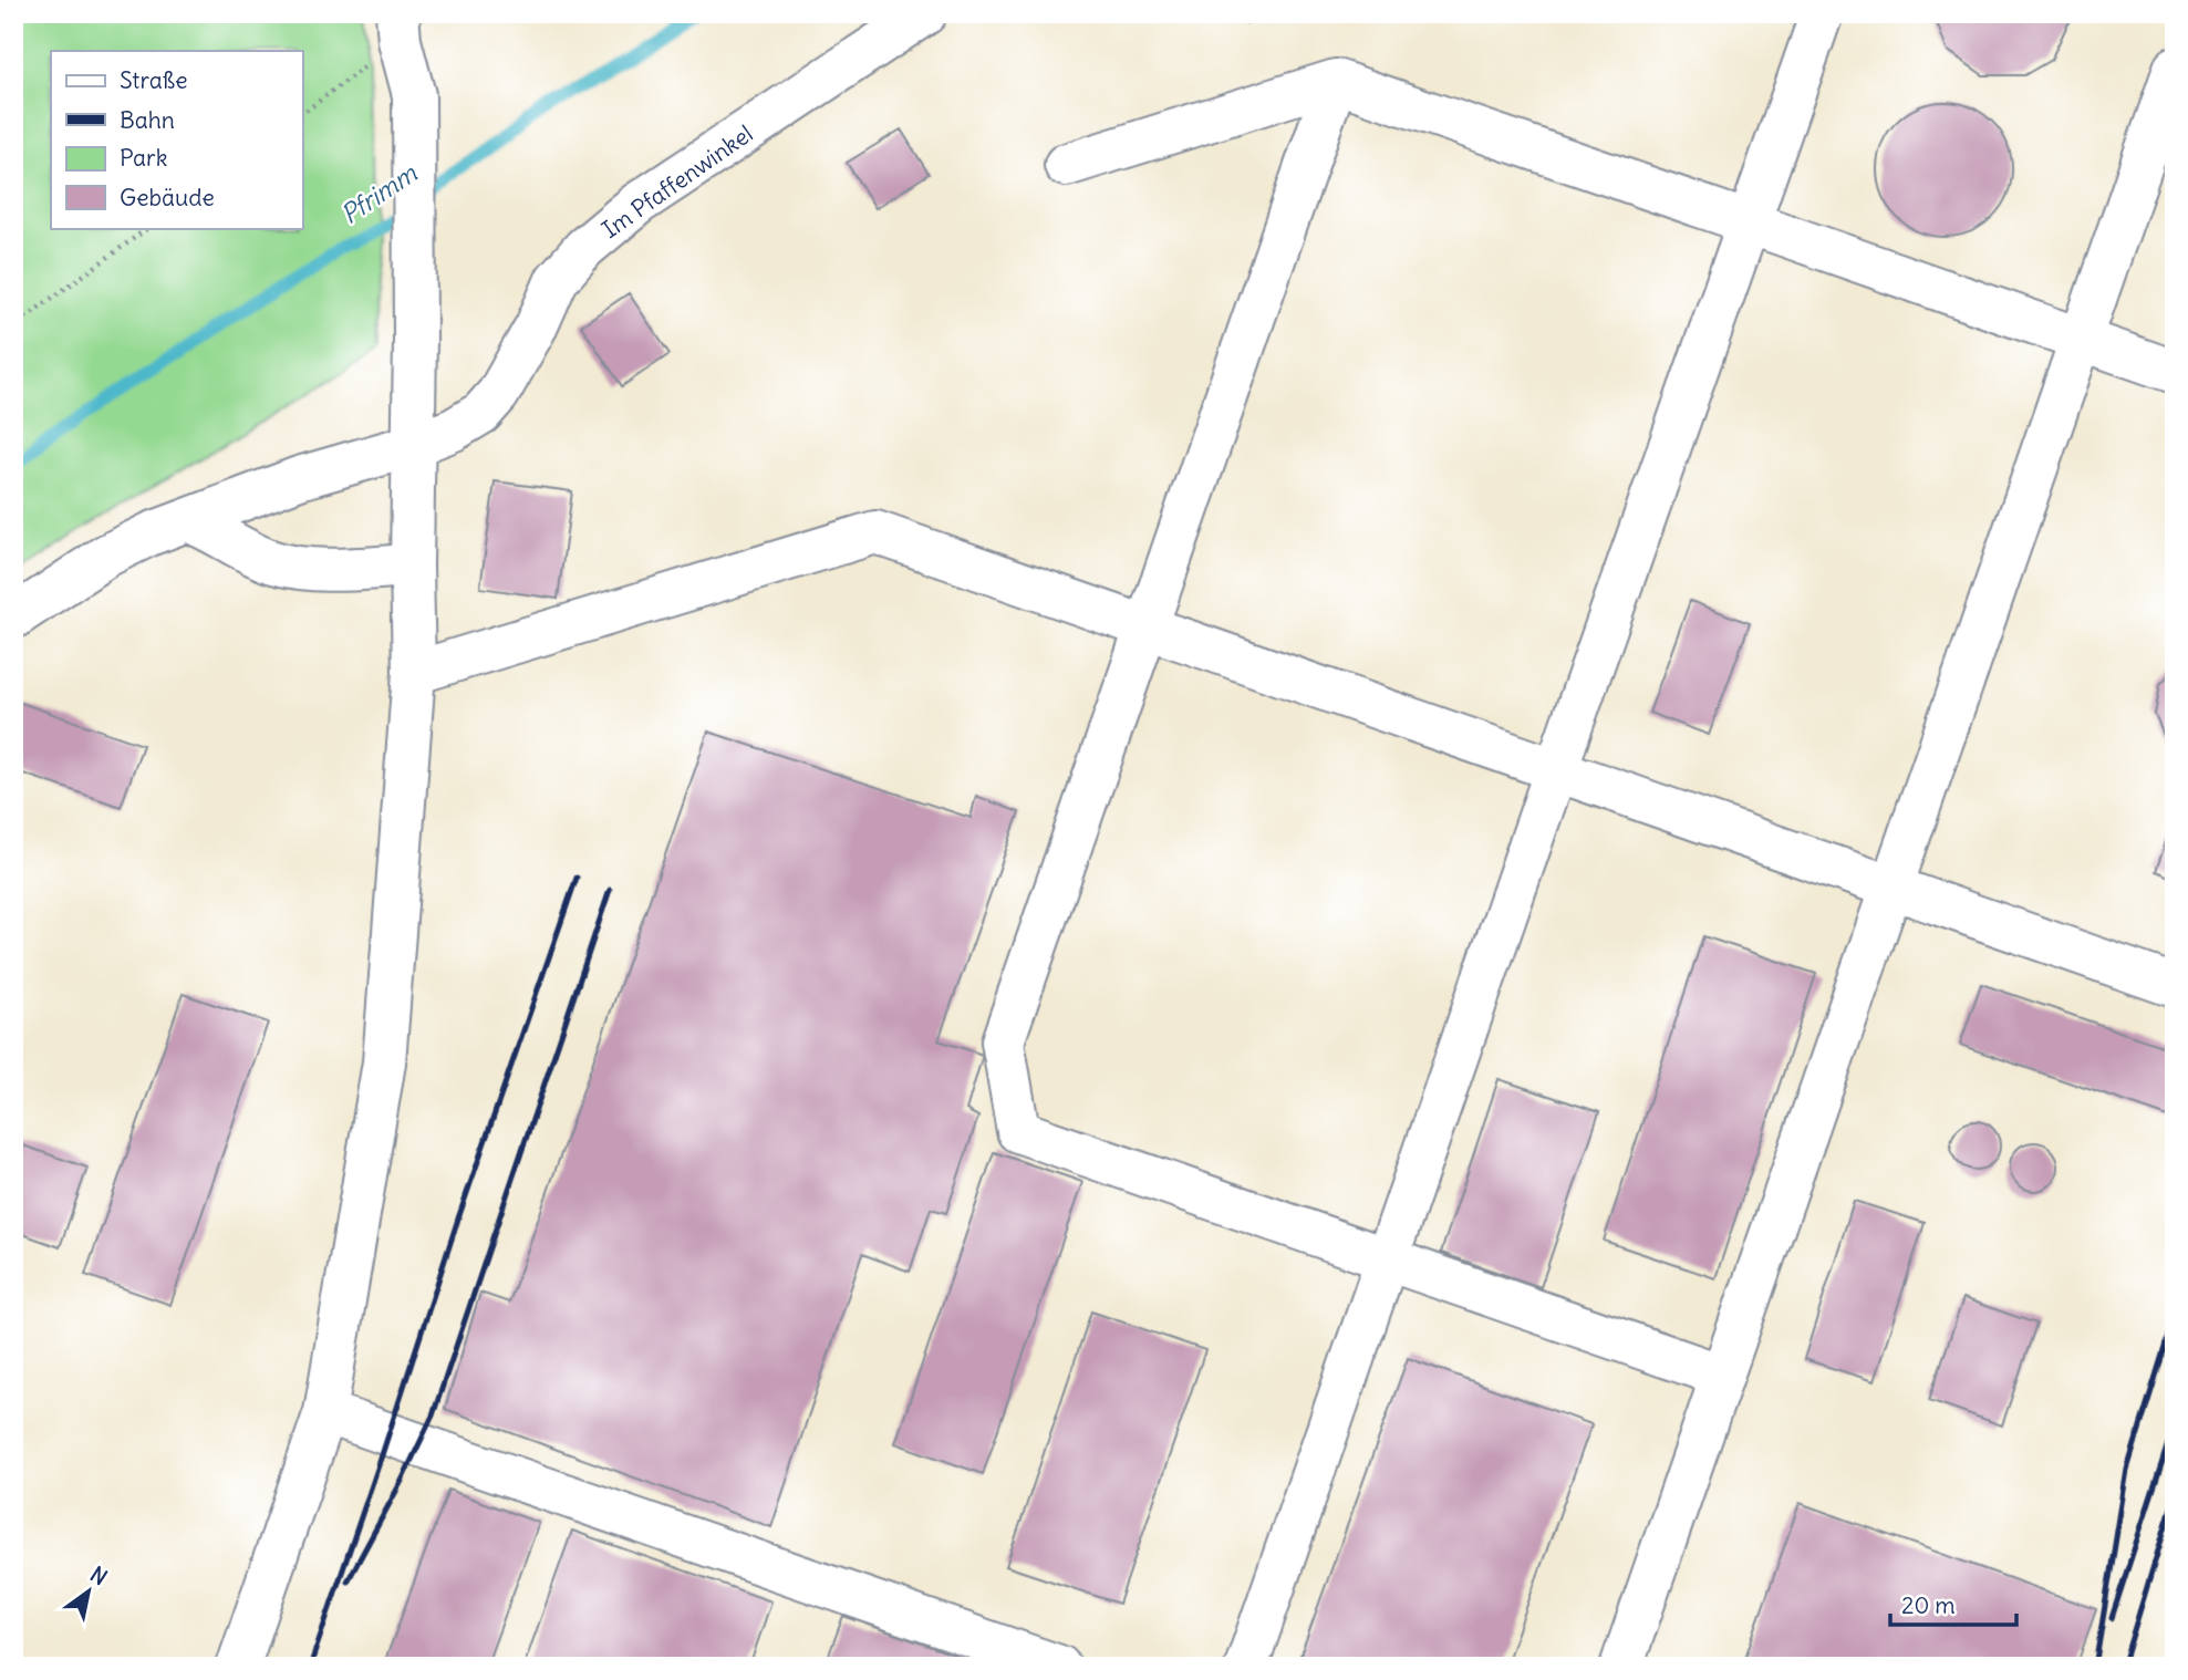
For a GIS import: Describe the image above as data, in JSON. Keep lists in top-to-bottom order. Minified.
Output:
{"streets":{"street":["Im Pfaffenwinkel"]},"water":["Pfrimm"],"legend":["Straße","Bahn","Park","Gebäude"],"scale_bar":"20 m","north":"top right"}
